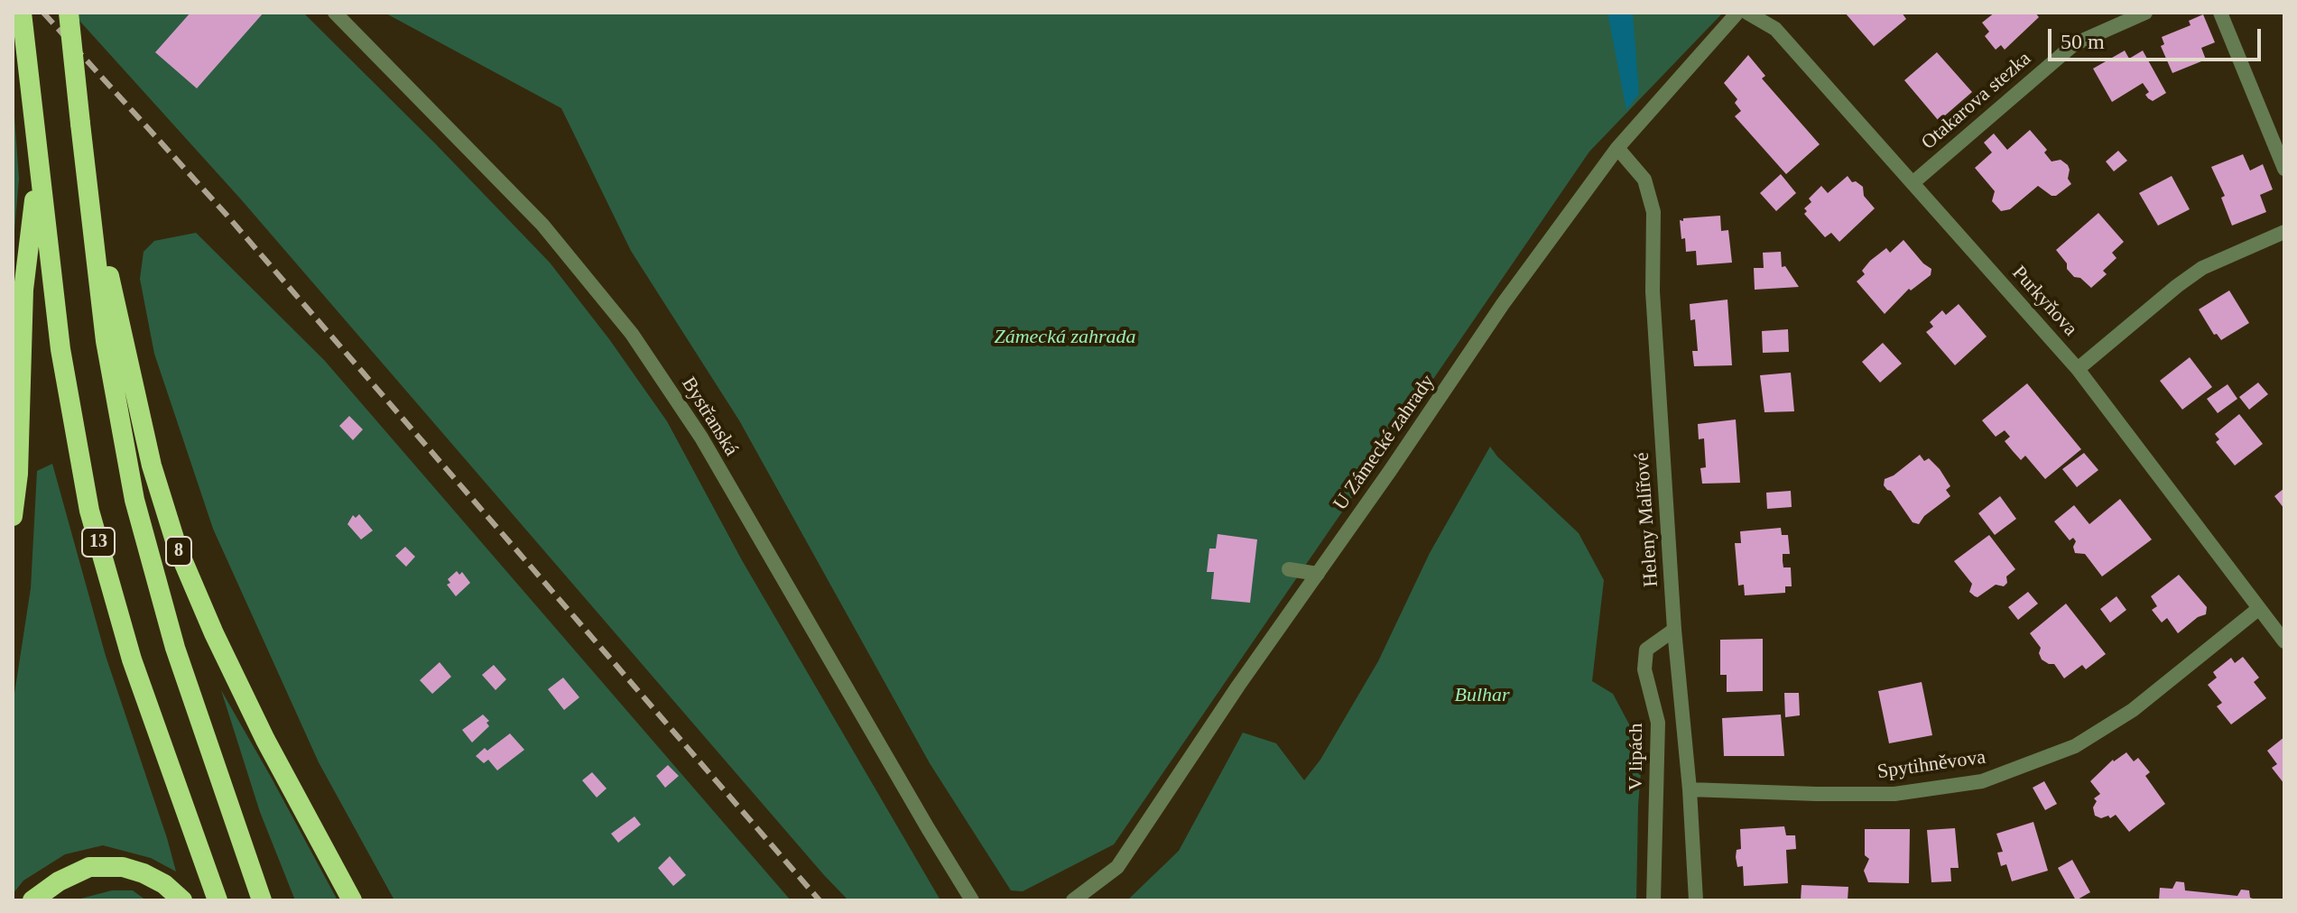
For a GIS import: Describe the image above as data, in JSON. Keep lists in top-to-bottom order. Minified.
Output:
{"streets":{"highway":["13","8"],"street":["Otakarova stezka","Purkyňova","Bystřanská","U Zámecké zahrady","Heleny Malířové","V lipách","Spytihněvova"]},"crossings":[["Otakarova stezka","Purkyňova"],["Purkyňova","Spytihněvova"],["U Zámecké zahrady","Heleny Malířové"],["Heleny Malířové","V lipách"],["Heleny Malířové","Spytihněvova"],["13","8"]],"parks":["Zámecká zahrada","Bulhar"],"scale_bar":"50 m"}
